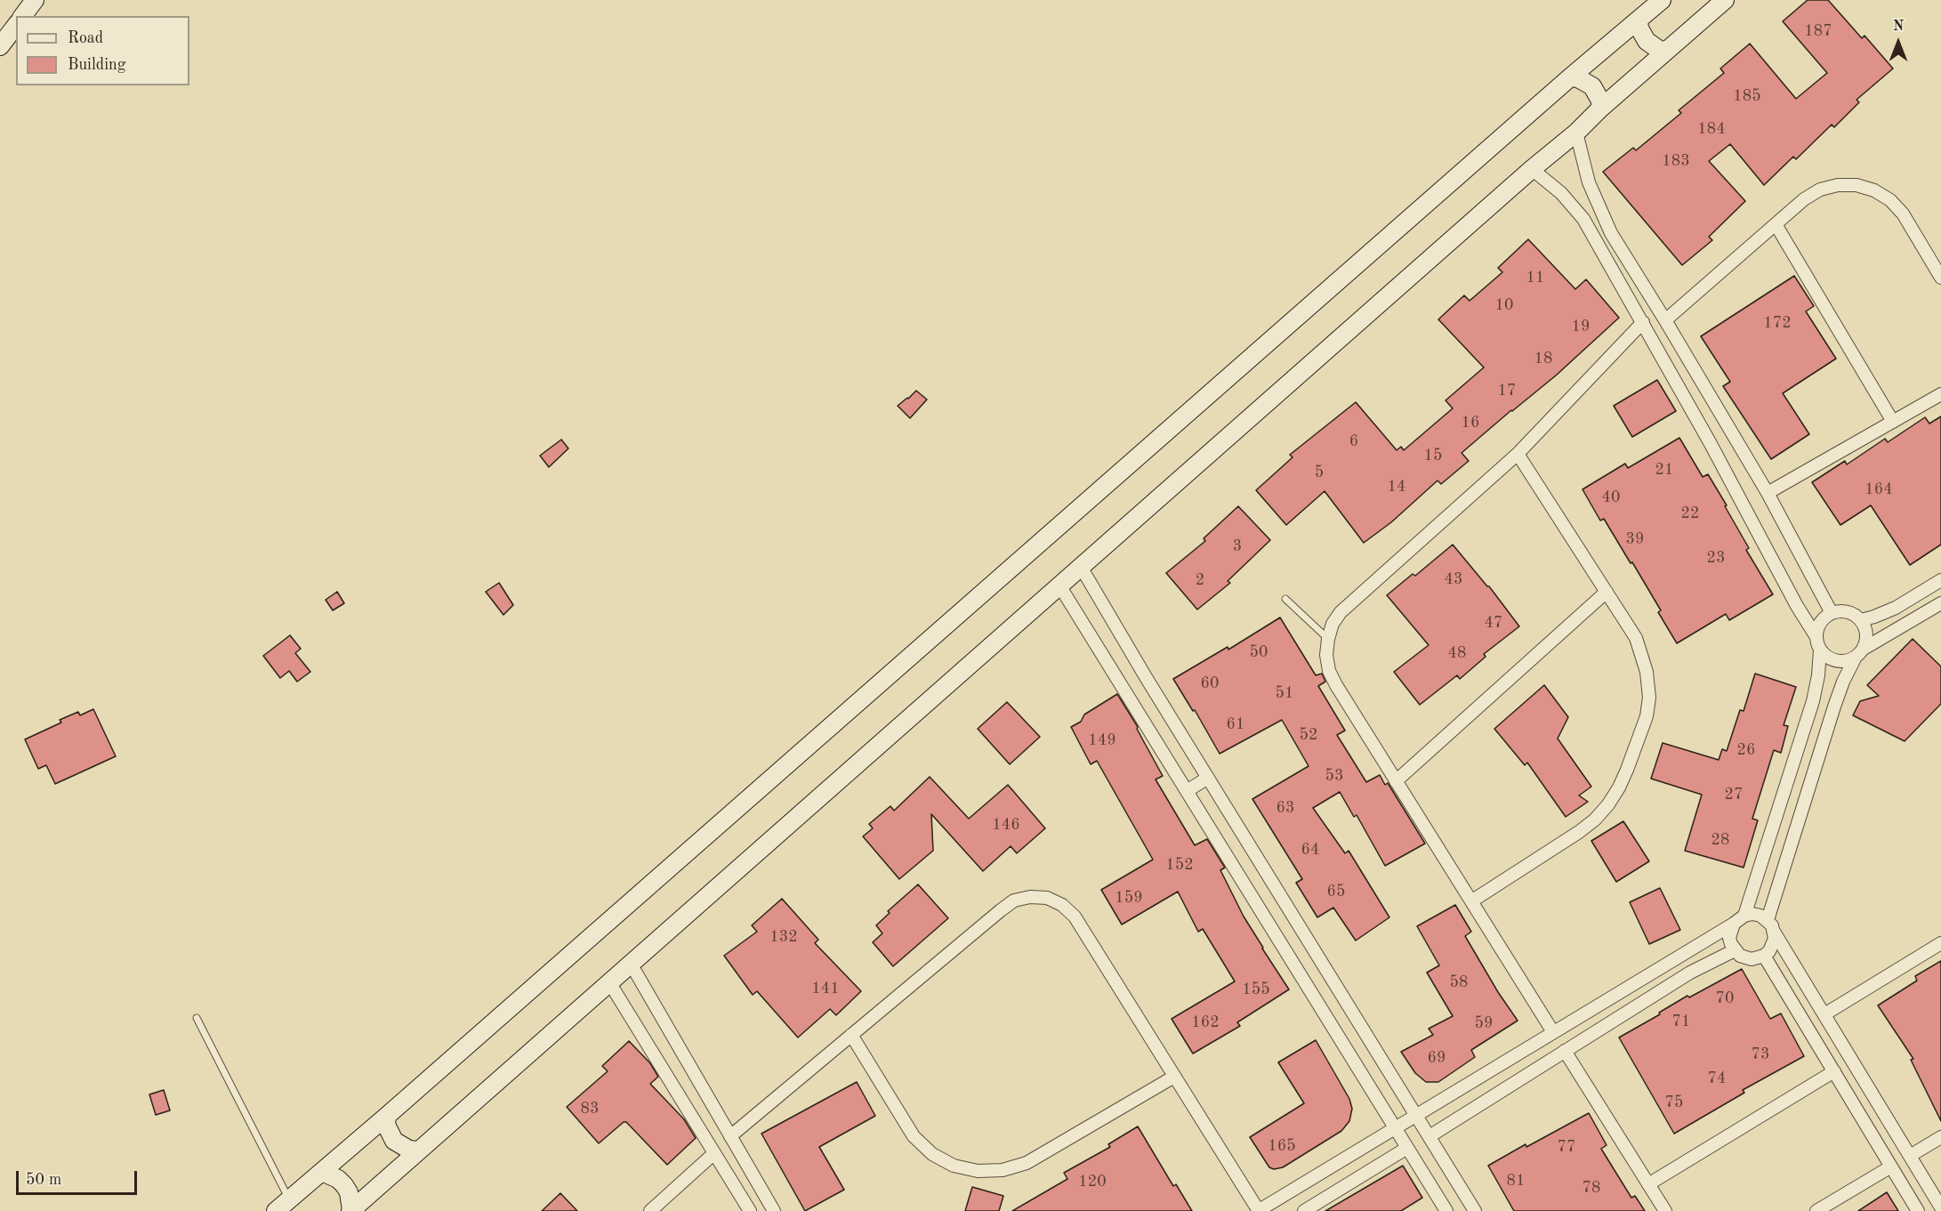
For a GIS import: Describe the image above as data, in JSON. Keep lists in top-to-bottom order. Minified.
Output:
{"house_numbers":["187","185","184","183","11","10","172","19","18","17","16","6","15","21","5","14","164","40","22","39","3","23","43","2","47","50","48","60","51","61","52","149","26","53","27","63","146","28","64","152","65","159","132","58","141","155","70","71","162","59","73","69","74","75","83","165","77","81","120","78"],"legend":["Road","Building"],"scale_bar":"50 m","north":"top"}
